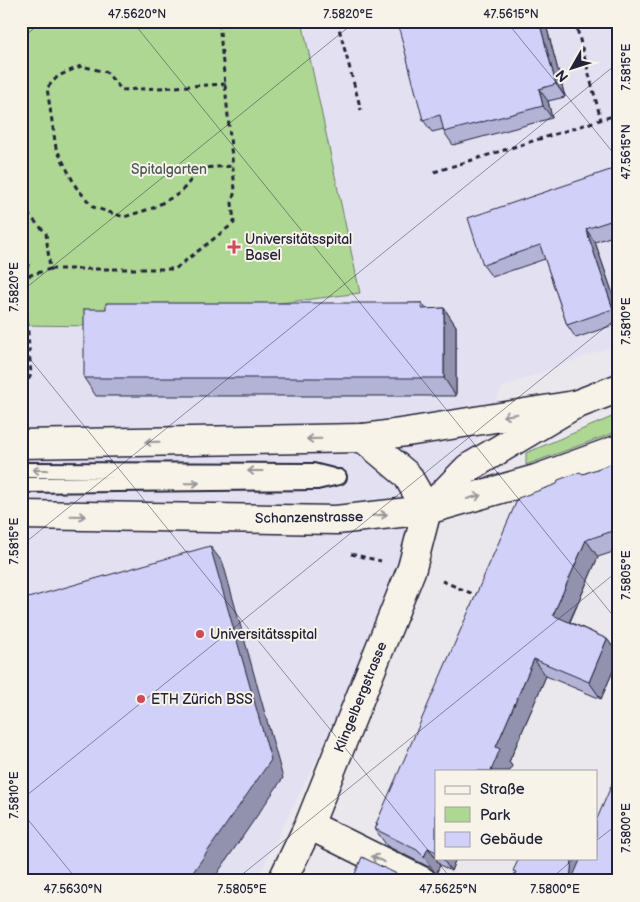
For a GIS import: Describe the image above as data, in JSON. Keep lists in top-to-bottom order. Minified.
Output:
{"streets":{"main road":["Schanzenstrasse","Klingelbergstrasse"]},"crossings":[["Schanzenstrasse","Klingelbergstrasse"]],"parks":["Spitalgarten"],"places":{"health":["Universitätsspital Basel"],"other":["Universitätsspital","ETH Zürich BSS"]},"legend":["Straße","Park","Gebäude"],"north":"bottom left","coordinates":["47.5620°N","7.5820°E","47.5615°N","7.5815°E","7.5810°E","7.5805°E","7.5800°E","47.5630°N","47.5625°N"]}
